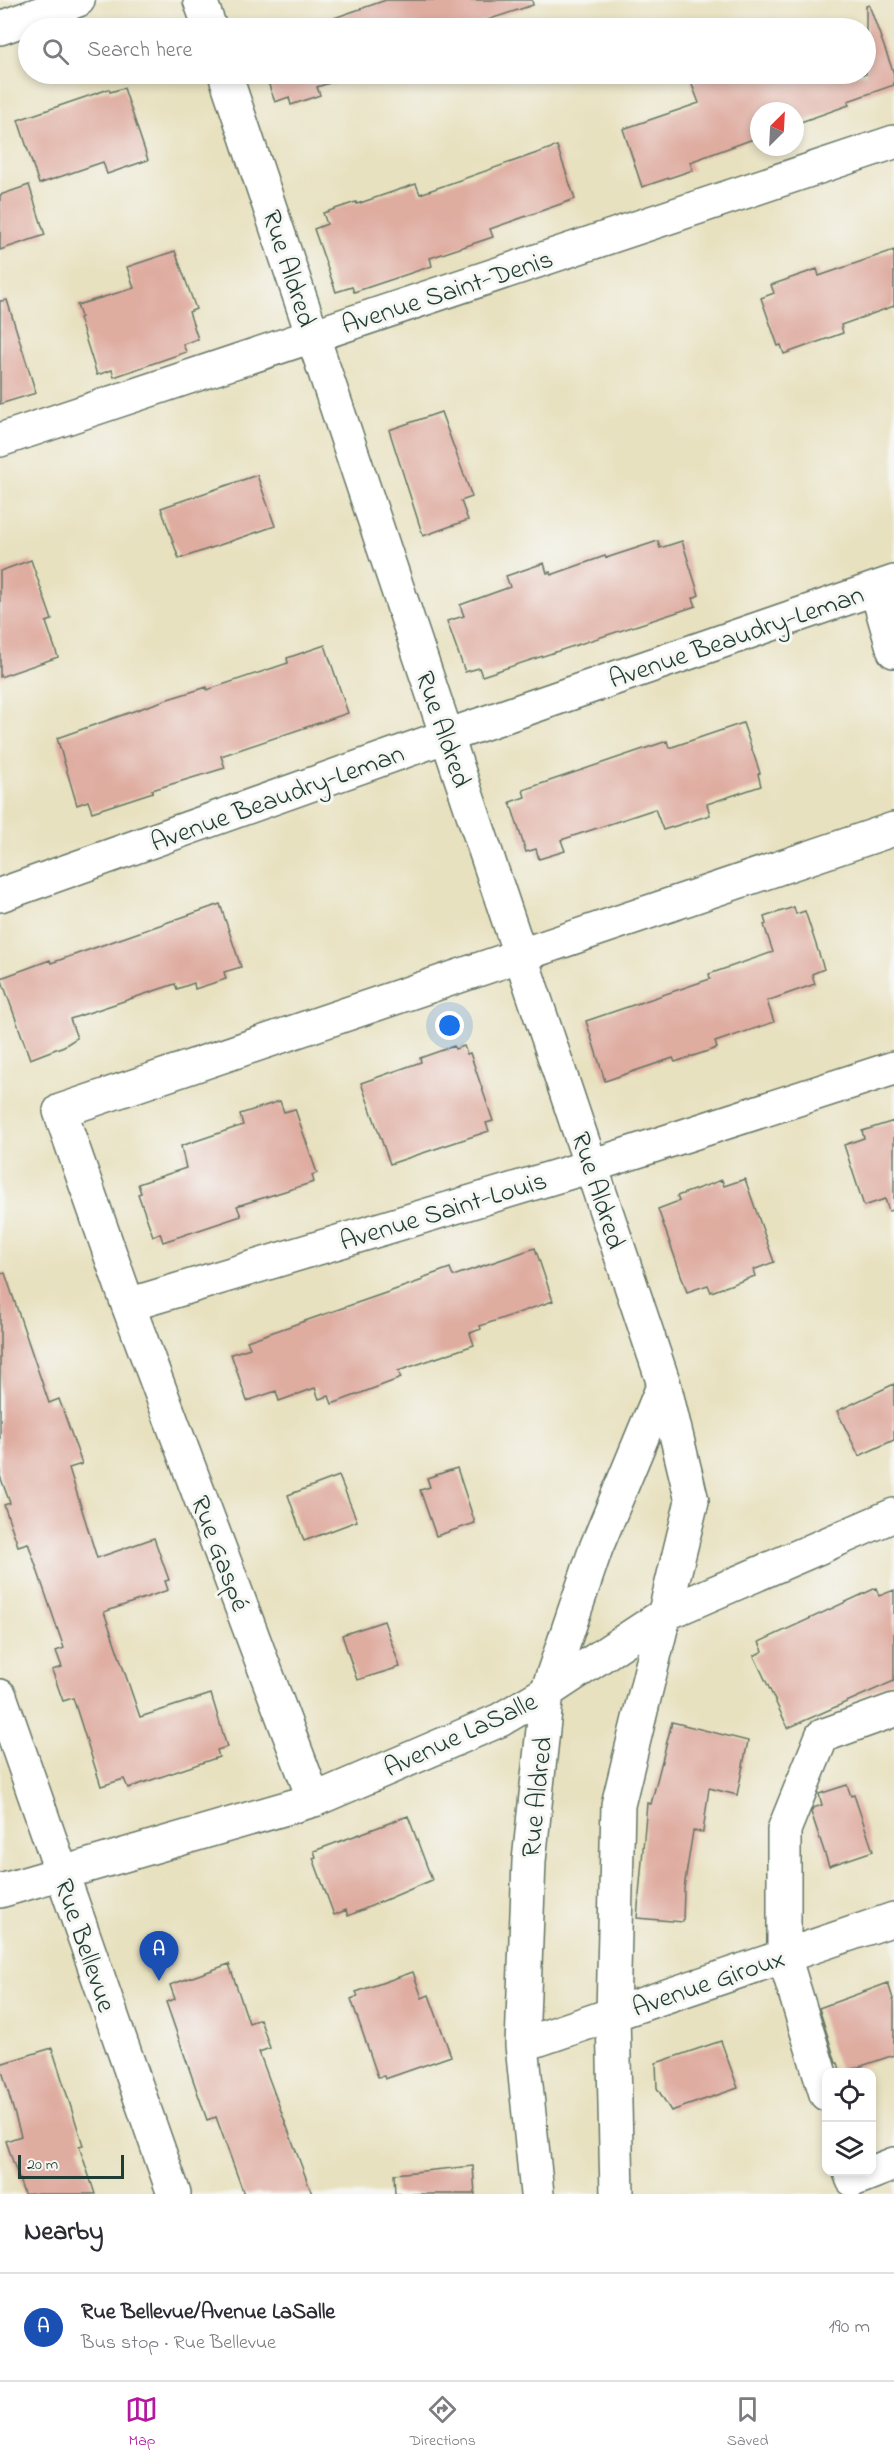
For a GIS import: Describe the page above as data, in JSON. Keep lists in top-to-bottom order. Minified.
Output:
{"streets":{"street":["Rue Aldred","Avenue Saint-Denis","Avenue Beaudry-Leman","Avenue Saint-Louis","Rue Gaspé","Avenue LaSalle","Rue Bellevue","Avenue Giroux"]},"crossings":[["Rue Aldred","Avenue Saint-Denis"],["Rue Aldred","Avenue Beaudry-Leman"],["Rue Aldred","Avenue Saint-Louis"],["Rue Aldred","Rue Gaspé"],["Rue Aldred","Avenue LaSalle"],["Rue Aldred","Avenue Giroux"],["Avenue Saint-Louis","Rue Gaspé"],["Rue Gaspé","Avenue LaSalle"],["Avenue LaSalle","Rue Bellevue"]],"scale_bar":"20 m","north":"top right","page":{"search":"Search here","pins":"A","scale":"20 m","heading":"Nearby","list":[{"mark":"A","name":"Rue Bellevue/Avenue LaSalle","note":"Bus stop · Rue Bellevue","value":"190 m"}],"nav":["Map","Directions","Saved"]}}
